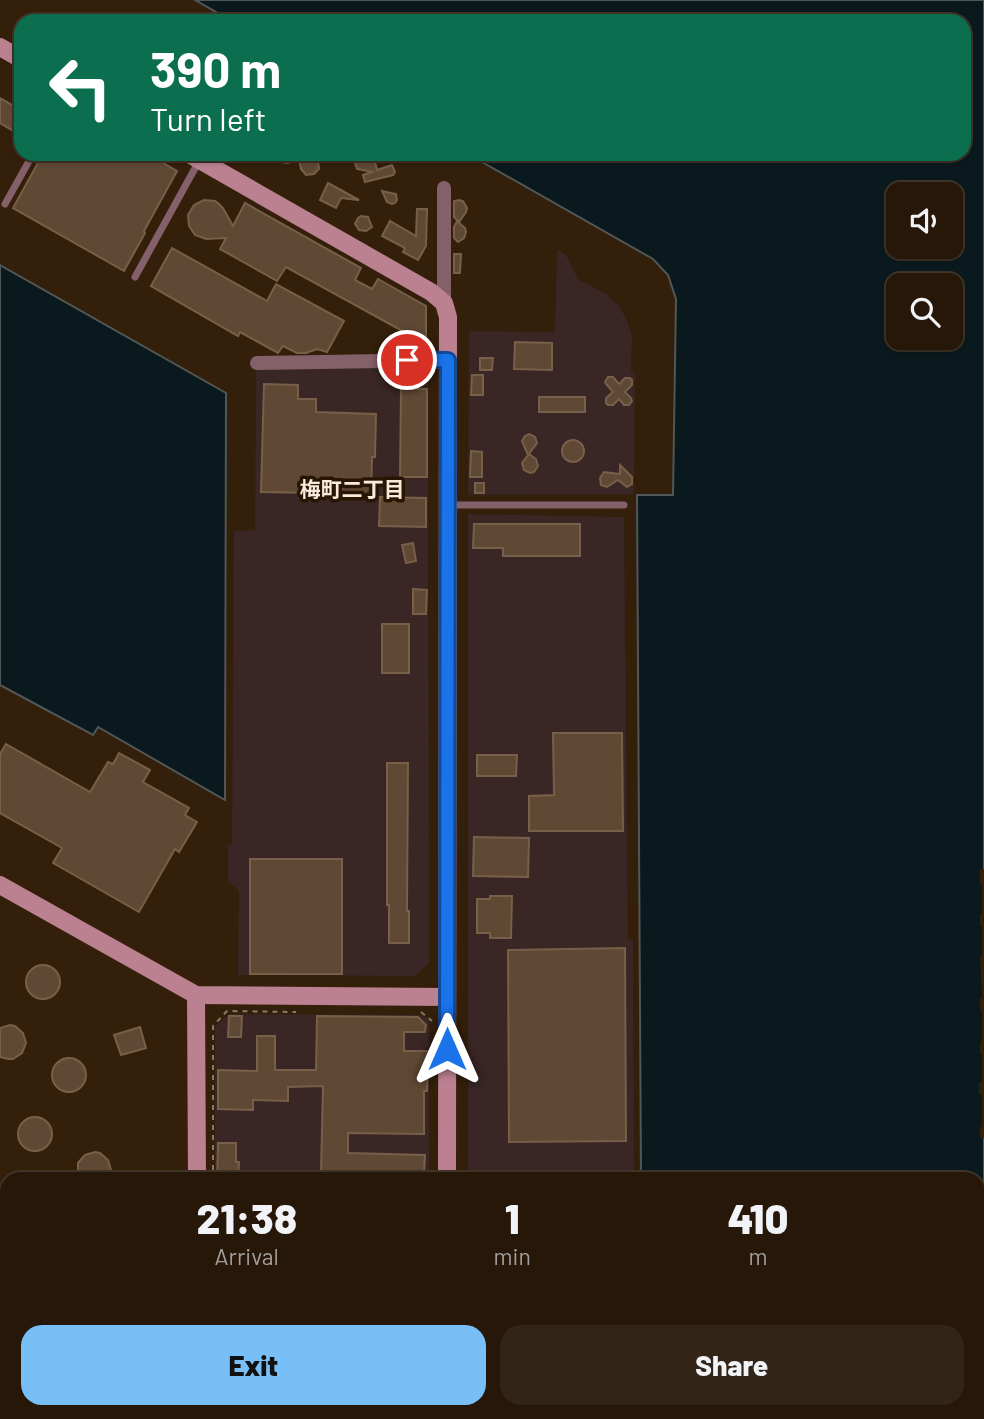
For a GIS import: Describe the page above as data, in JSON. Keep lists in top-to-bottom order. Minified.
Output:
{"districts":["梅町二丁目"],"page":{"turn":["390 m","Turn left"],"eta":["21:38","Arrival","1","min","410","m"],"buttons":["Exit","Share"]}}
